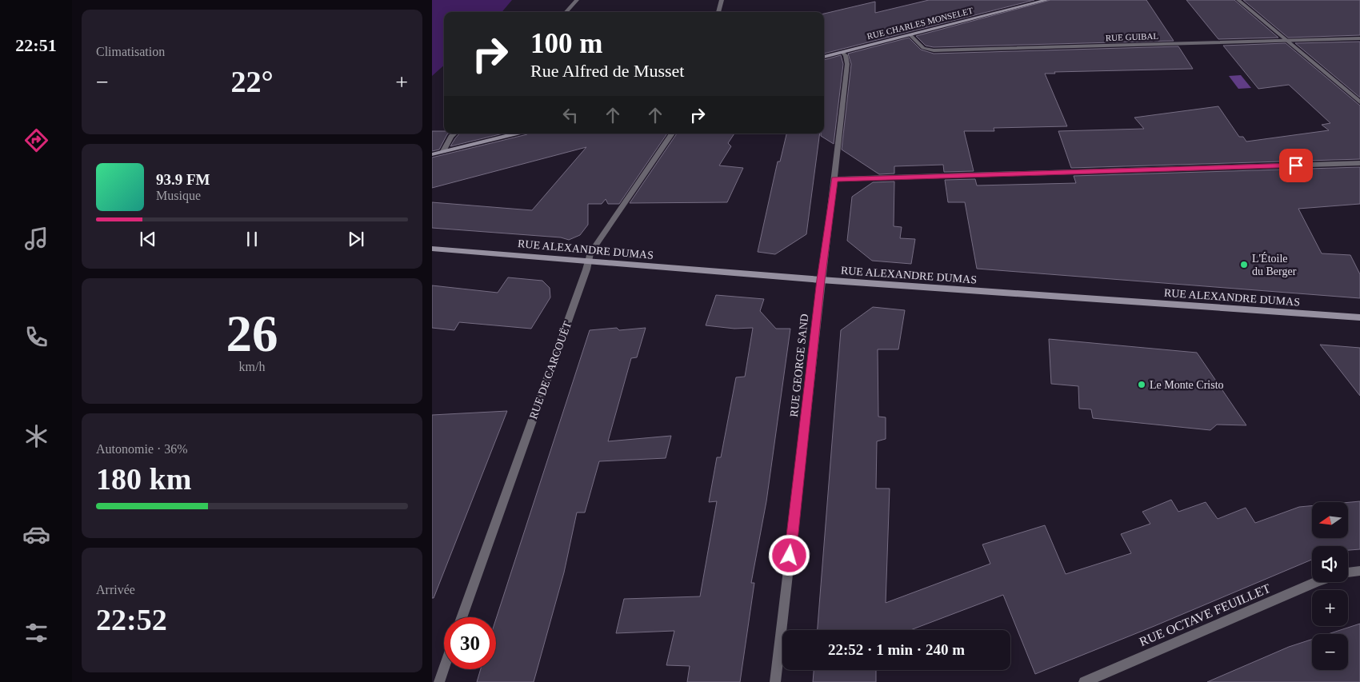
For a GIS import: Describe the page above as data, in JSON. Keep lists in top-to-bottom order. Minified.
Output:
{"streets":{"main road":["RUE CHARLES MONSELET","RUE ALEXANDRE DUMAS"],"street":["RUE GUIBAL","RUE GEORGE SAND","RUE DE CARCOUËT","RUE OCTAVE FEUILLET"]},"crossings":[["RUE CHARLES MONSELET","RUE GUIBAL"],["RUE CHARLES MONSELET","RUE GEORGE SAND"],["RUE ALEXANDRE DUMAS","RUE GEORGE SAND"],["RUE ALEXANDRE DUMAS","RUE DE CARCOUËT"]],"places":["L'Étoile du Berger","Le Monte Cristo"],"north":"left","page":{"tabs":"22:51","tile":["Climatisation",["26","km/h"],["Autonomie · 36%","180 km"],["Arrivée","22:52"]],"turn":["100 m","Rue Alfred de Musset"],"heat":["−","22°","+"],"song":["93.9 FM","Musique"],"map_buttons":["+","−"],"limit":"30","trip":"22:52 · 1 min · 240 m"}}
